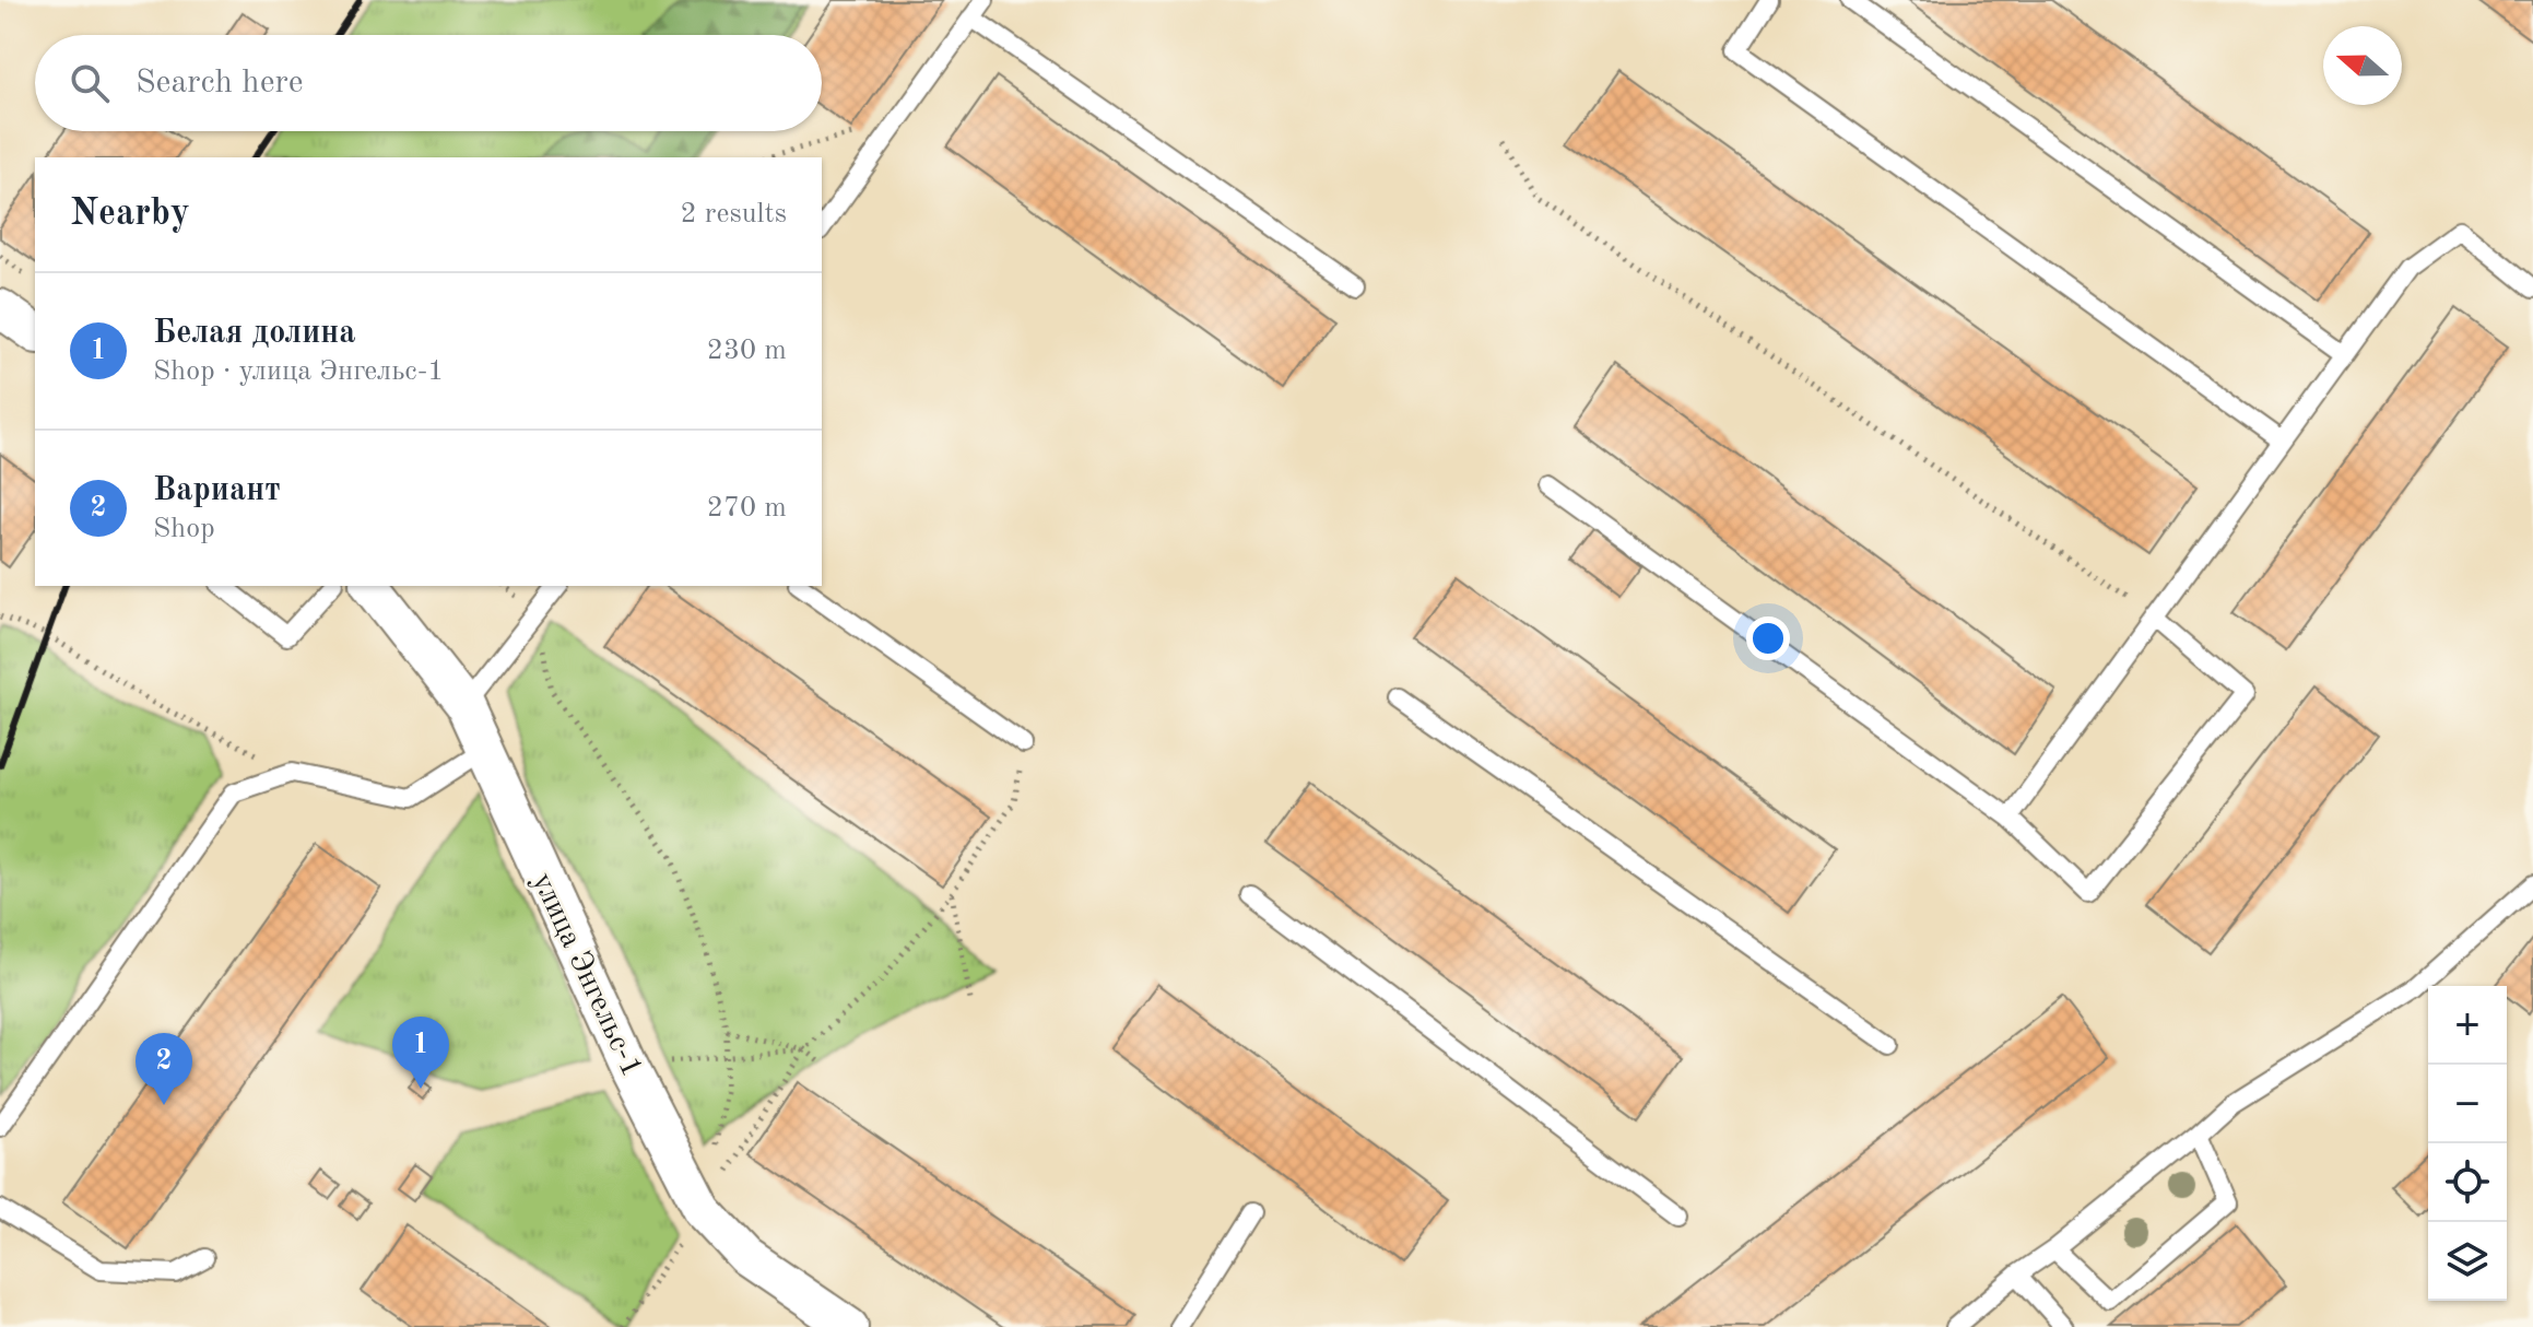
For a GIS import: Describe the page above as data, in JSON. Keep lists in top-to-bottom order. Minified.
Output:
{"streets":{"street":["улица Энгельс-1"]},"north":"left","page":{"search":"Search here","heading":["Nearby","2 results"],"list":[{"mark":"1","name":"Белая долина","note":"Shop · улица Энгельс-1","value":"230 m"},{"mark":"2","name":"Вариант","note":"Shop","value":"270 m"}],"map_buttons":["+","−"],"pins":["1","2"]}}
